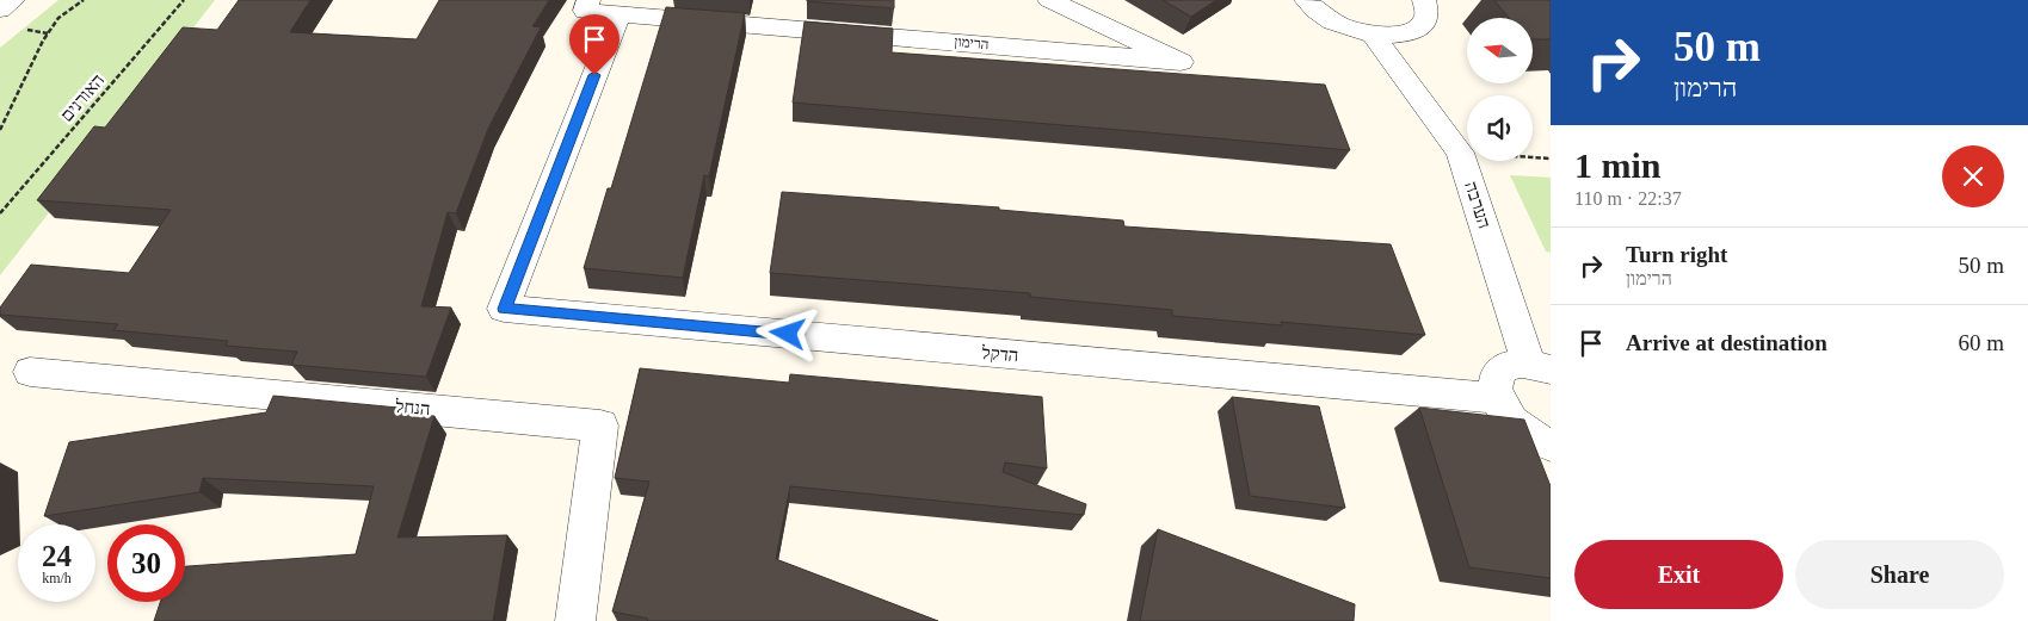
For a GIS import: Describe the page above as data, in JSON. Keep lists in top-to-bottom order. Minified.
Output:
{"streets":{"street":["הרימון","הערבה","הדקל","הנחל"],"path":["האורנים"]},"crossings":[["הרימון","הדקל"]],"north":"left","page":{"turn":["50 m","הרימון"],"heading":["1 min","110 m · 22:37"],"list":[{"name":"Turn right","note":"הרימון","value":"50 m"},{"name":"Arrive at destination","value":"60 m"}],"speed":"24 km/h","limit":"30","buttons":["Exit","Share"]}}
